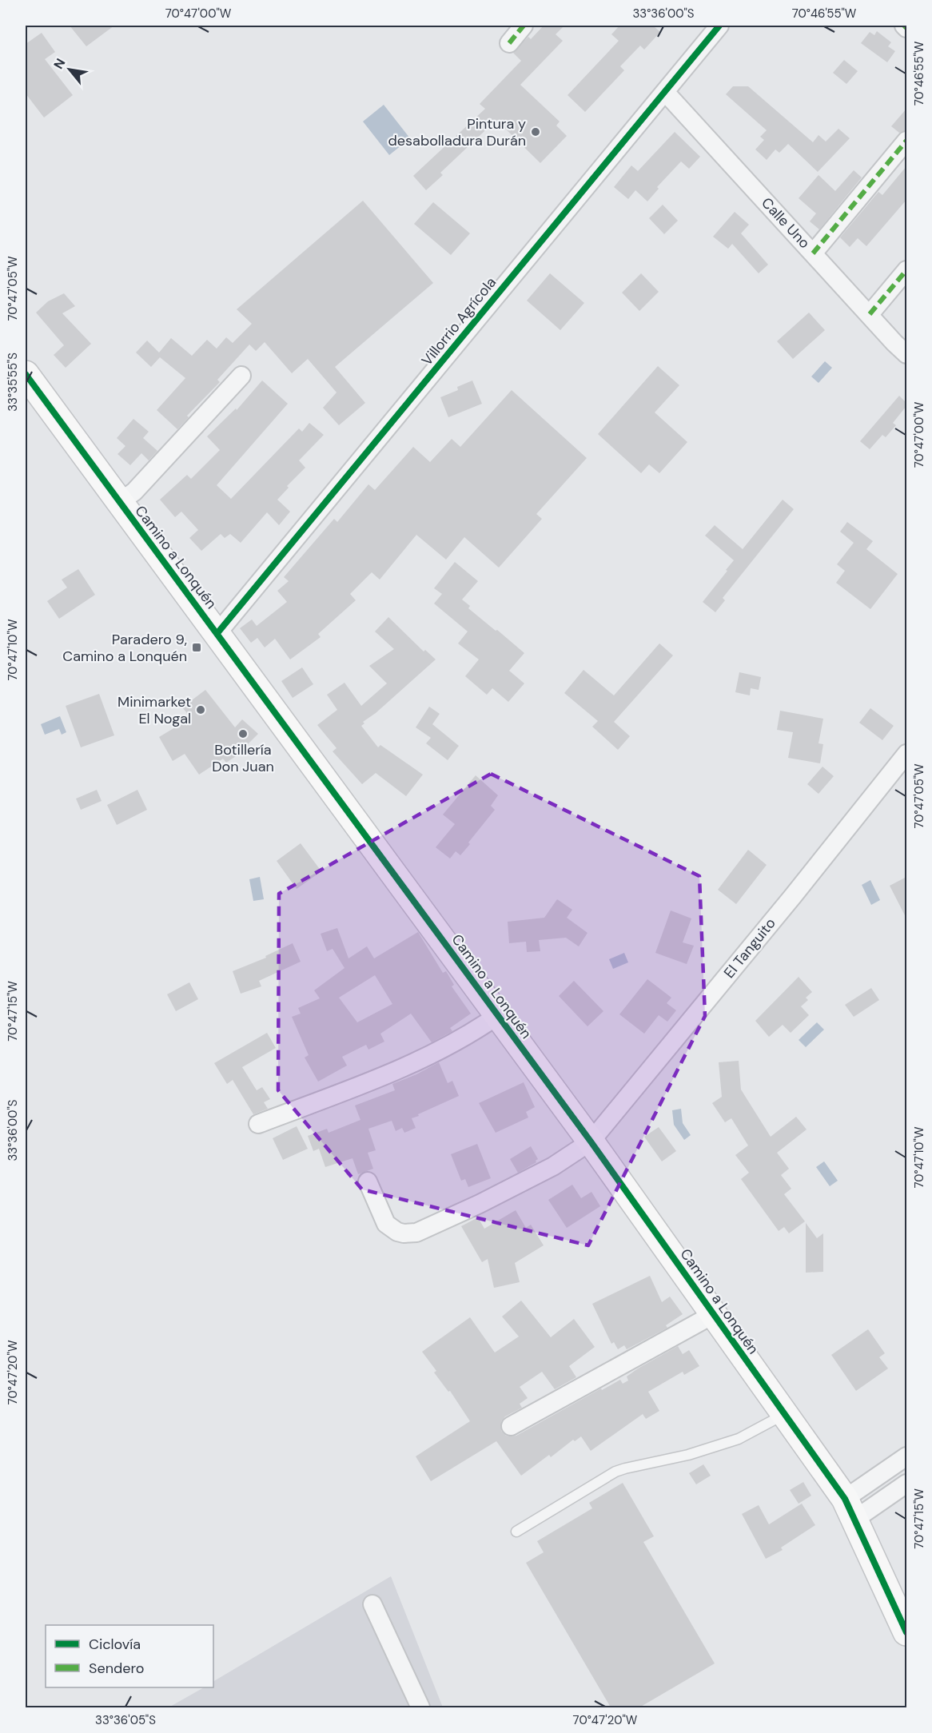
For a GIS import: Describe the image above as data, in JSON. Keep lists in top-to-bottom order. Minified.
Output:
{"streets":{"main road":["Camino a Lonquén"],"street":["Calle Uno","Villorrio Agrícola","El Tanguito"]},"crossings":[["Calle Uno","Villorrio Agrícola"],["Villorrio Agrícola","Camino a Lonquén"],["Camino a Lonquén","El Tanguito"]],"places":{"other":["Pintura y desabolladura Durán","Minimarket El Nogal","Botillería Don Juan"],"transit":["Paradero 9, Camino a Lonquén"]},"legend":["Ciclovía","Sendero"],"north":"top left","coordinates":["70°47'00\"W","33°36'00\"S","70°46'55\"W","70°47'05\"W","33°35'55\"S","70°47'10\"W","70°47'15\"W","70°47'20\"W","33°36'05\"S"]}
